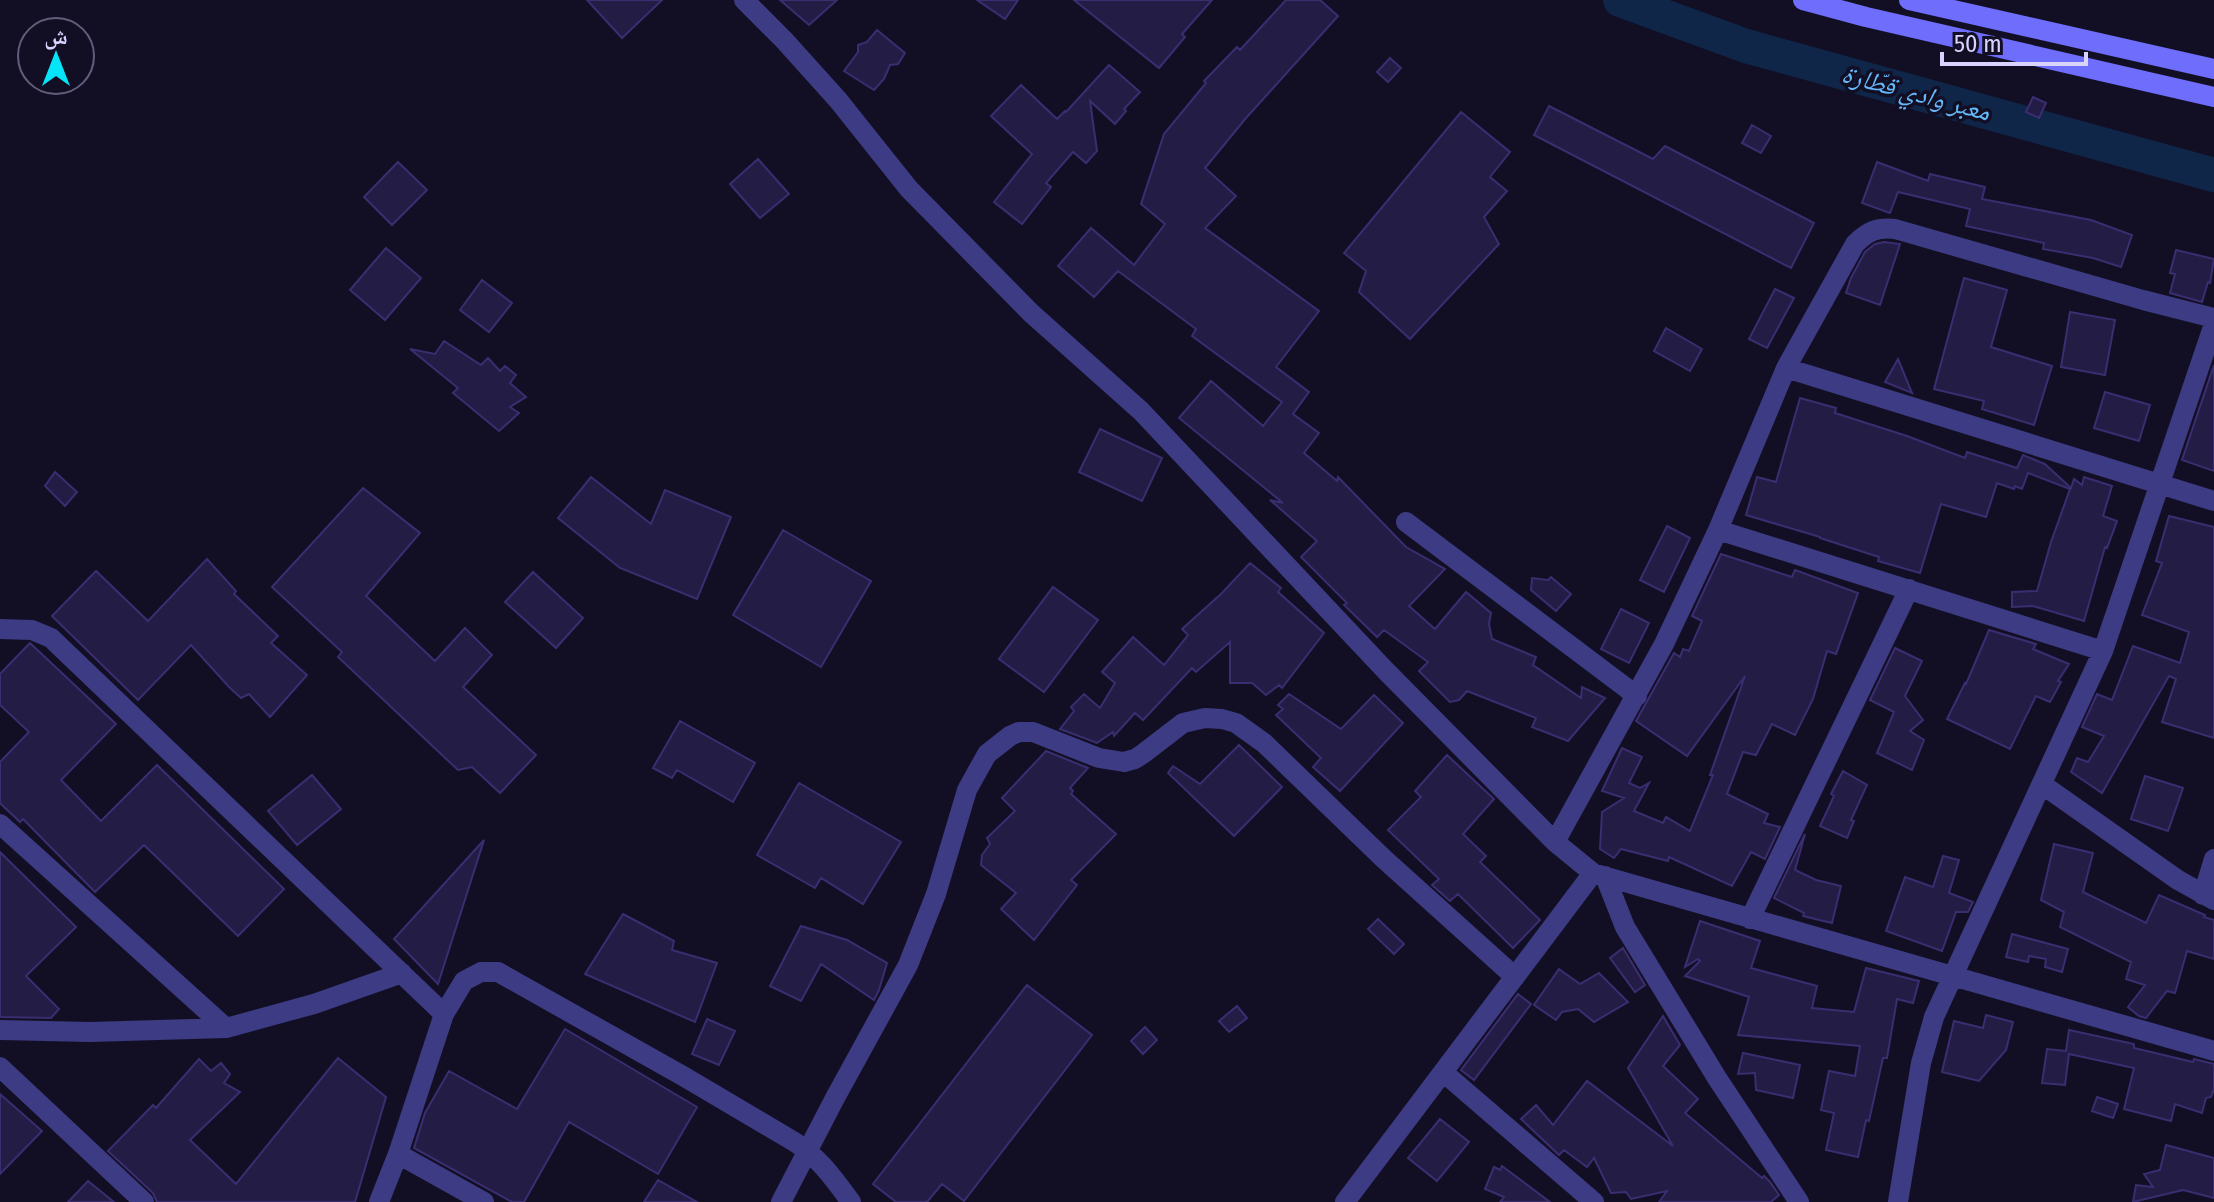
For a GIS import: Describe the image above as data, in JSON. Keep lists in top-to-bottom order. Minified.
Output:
{"water":["معبر وادي قطّارة"],"scale_bar":"50 m","north":"top"}
